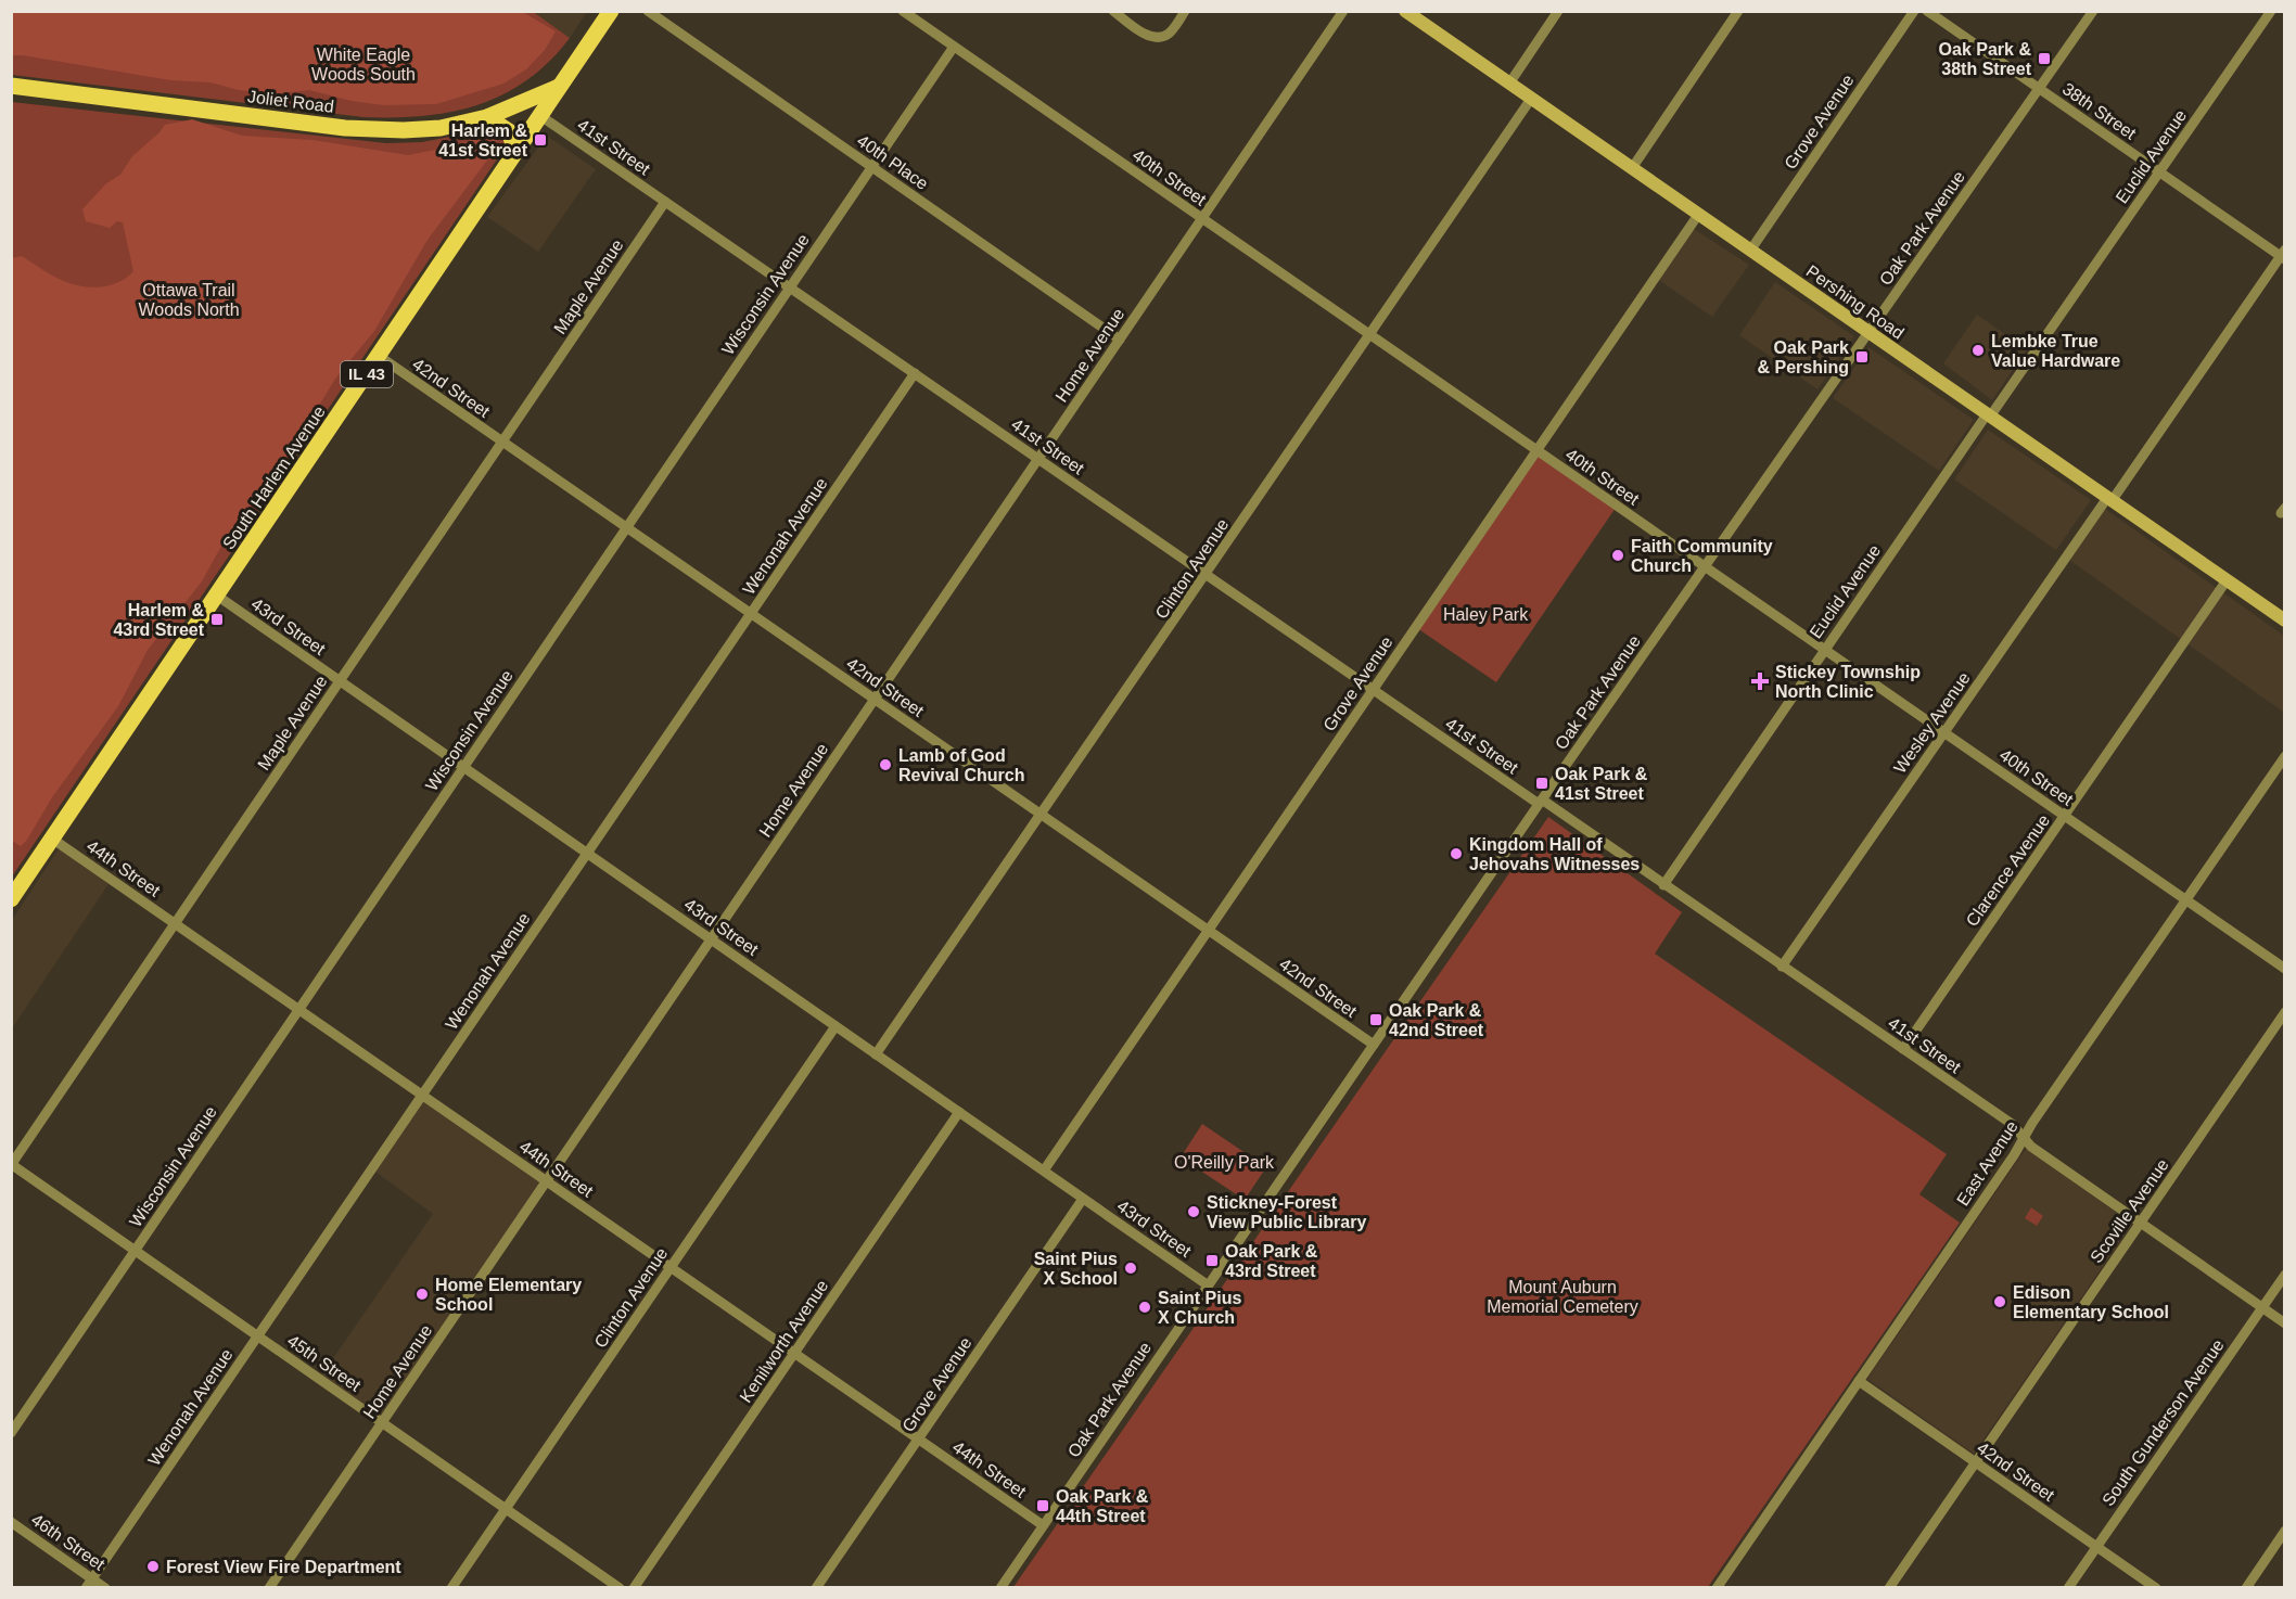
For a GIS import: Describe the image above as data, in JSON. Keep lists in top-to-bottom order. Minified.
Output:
{"streets":{"main road":["Joliet Road","Pershing Road","IL 43","South Harlem Avenue"],"street":["38th Street","Grove Avenue","41st Street","Euclid Avenue","40th Place","40th Street","Oak Park Avenue","Maple Avenue","Wisconsin Avenue","Home Avenue","42nd Street","Wenonah Avenue","Clinton Avenue","43rd Street","Wesley Avenue","44th Street","Clarence Avenue","East Avenue","Scoville Avenue","Kenilworth Avenue","45th Street","South Gunderson Avenue","46th Street"]},"crossings":[["Joliet Road","South Harlem Avenue"],["38th Street","Euclid Avenue"],["38th Street","Oak Park Avenue"],["38th Street","Wesley Avenue"],["Grove Avenue","41st Street"],["Grove Avenue","40th Street"],["Grove Avenue","Pershing Road"],["Grove Avenue","42nd Street"],["Grove Avenue","43rd Street"],["Grove Avenue","44th Street"],["41st Street","Euclid Avenue"],["41st Street","Oak Park Avenue"],["41st Street","Maple Avenue"],["41st Street","Wisconsin Avenue"],["41st Street","Home Avenue"],["41st Street","South Harlem Avenue"],["41st Street","Wenonah Avenue"],["41st Street","Clinton Avenue"],["41st Street","Wesley Avenue"],["41st Street","Clarence Avenue"],["41st Street","East Avenue"],["41st Street","Scoville Avenue"],["41st Street","South Gunderson Avenue"],["Euclid Avenue","40th Street"],["Euclid Avenue","Pershing Road"],["40th Place","Wisconsin Avenue"],["40th Place","Home Avenue"],["40th Street","Oak Park Avenue"],["40th Street","Wisconsin Avenue"],["40th Street","Home Avenue"],["40th Street","Clinton Avenue"],["40th Street","Wesley Avenue"],["40th Street","Clarence Avenue"],["40th Street","East Avenue"],["Oak Park Avenue","Pershing Road"],["Oak Park Avenue","42nd Street"],["Oak Park Avenue","43rd Street"],["Oak Park Avenue","44th Street"],["Maple Avenue","42nd Street"],["Maple Avenue","43rd Street"],["Maple Avenue","44th Street"],["Maple Avenue","45th Street"],["Wisconsin Avenue","42nd Street"],["Wisconsin Avenue","43rd Street"],["Wisconsin Avenue","44th Street"],["Wisconsin Avenue","45th Street"],["Pershing Road","Clinton Avenue"],["Pershing Road","Wesley Avenue"],["Pershing Road","Clarence Avenue"],["Home Avenue","42nd Street"],["Home Avenue","43rd Street"],["Home Avenue","44th Street"],["Home Avenue","45th Street"],["42nd Street","South Harlem Avenue"],["42nd Street","Wenonah Avenue"],["42nd Street","Clinton Avenue"],["42nd Street","East Avenue"],["42nd Street","Scoville Avenue"],["42nd Street","South Gunderson Avenue"],["South Harlem Avenue","43rd Street"],["South Harlem Avenue","44th Street"],["Wenonah Avenue","43rd Street"],["Wenonah Avenue","44th Street"],["Wenonah Avenue","45th Street"],["Wenonah Avenue","46th Street"],["Clinton Avenue","43rd Street"],["Clinton Avenue","44th Street"],["Clinton Avenue","45th Street"],["43rd Street","Kenilworth Avenue"],["44th Street","Kenilworth Avenue"]],"parks":["White Eagle Woods South","Ottawa Trail Woods North","Haley Park","O'Reilly Park","Mount Auburn Memorial Cemetery"],"places":{"transit":["Oak Park & 38th Street","Harlem & 41st Street","Oak Park & Pershing","Harlem & 43rd Street","Oak Park & 41st Street","Oak Park & 42nd Street","Oak Park & 43rd Street","Oak Park & 44th Street"],"other":["Lembke True Value Hardware","Faith Community Church","Lamb of God Revival Church","Kingdom Hall of Jehovahs Witnesses","Stickney-Forest View Public Library","Saint Pius X School","Home Elementary School","Edison Elementary School","Saint Pius X Church","Forest View Fire Department"],"health":["Stickey Township North Clinic"]}}
